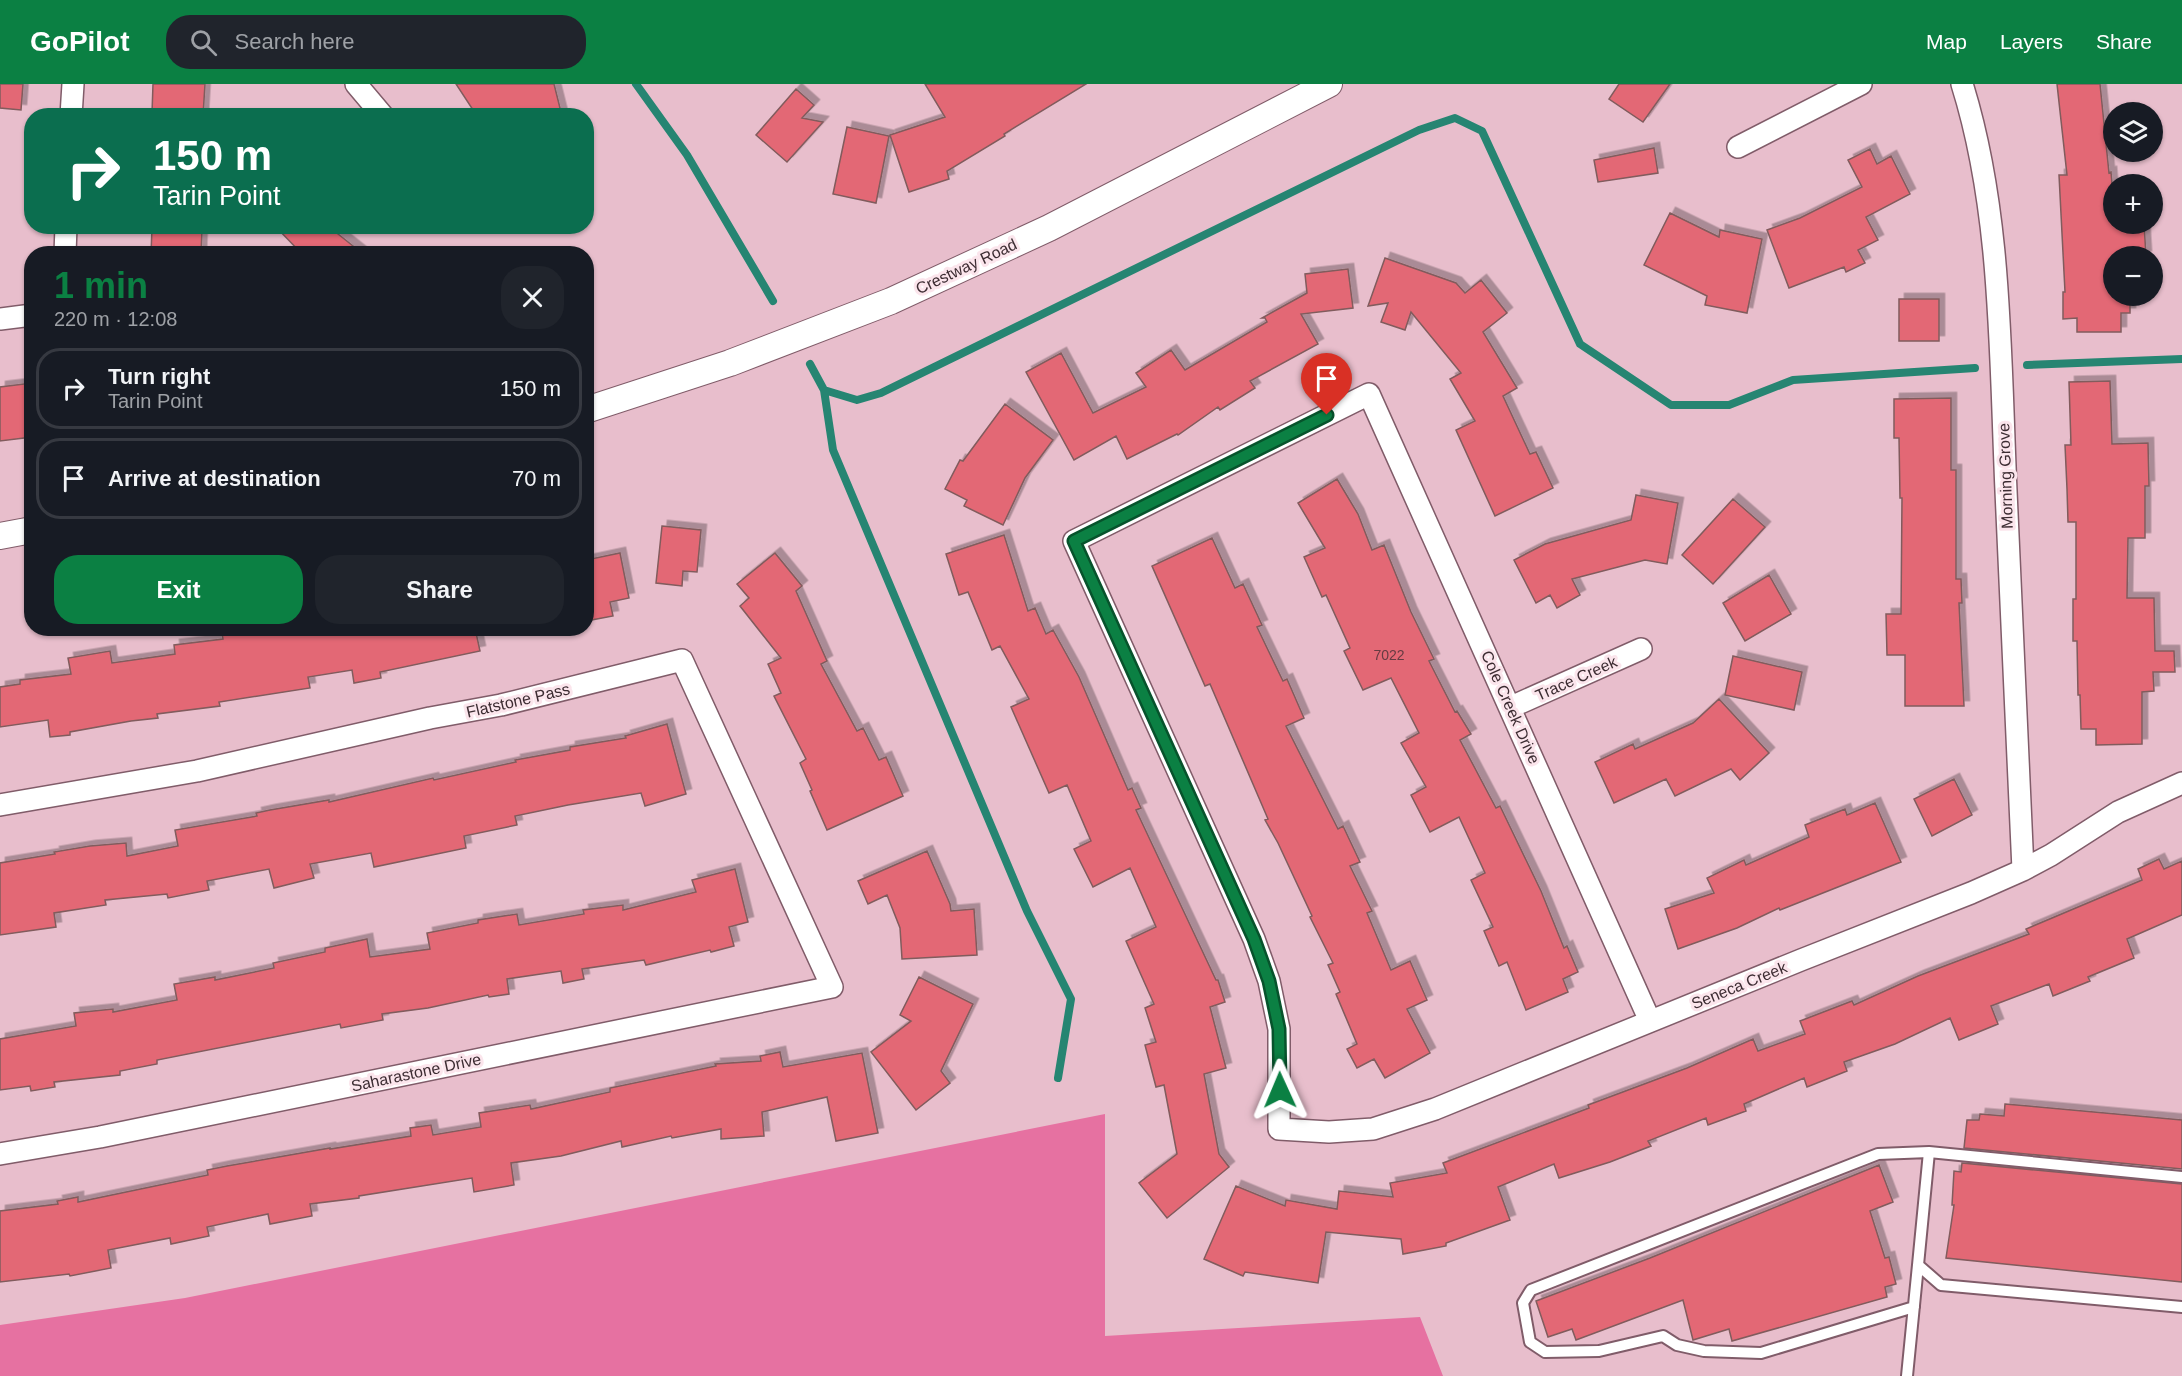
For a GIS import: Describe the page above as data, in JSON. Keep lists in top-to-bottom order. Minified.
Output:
{"streets":{"street":["Crestway Road","Morning Grove","Trace Creek","Flatstone Pass","Cole Creek Drive","Seneca Creek","Saharastone Drive"]},"crossings":[["Morning Grove","Seneca Creek"],["Trace Creek","Cole Creek Drive"],["Flatstone Pass","Saharastone Drive"],["Cole Creek Drive","Seneca Creek"]],"house_numbers":["7022"],"page":{"header":"GoPilot","search":"Search here","nav":["Map","Layers","Share"],"map_buttons":["+","−"],"turn":["150 m","Tarin Point"],"heading":["1 min","220 m · 12:08"],"list":[{"name":"Turn right","note":"Tarin Point","value":"150 m"},{"name":"Arrive at destination","value":"70 m"}],"buttons":["Exit","Share"]}}
